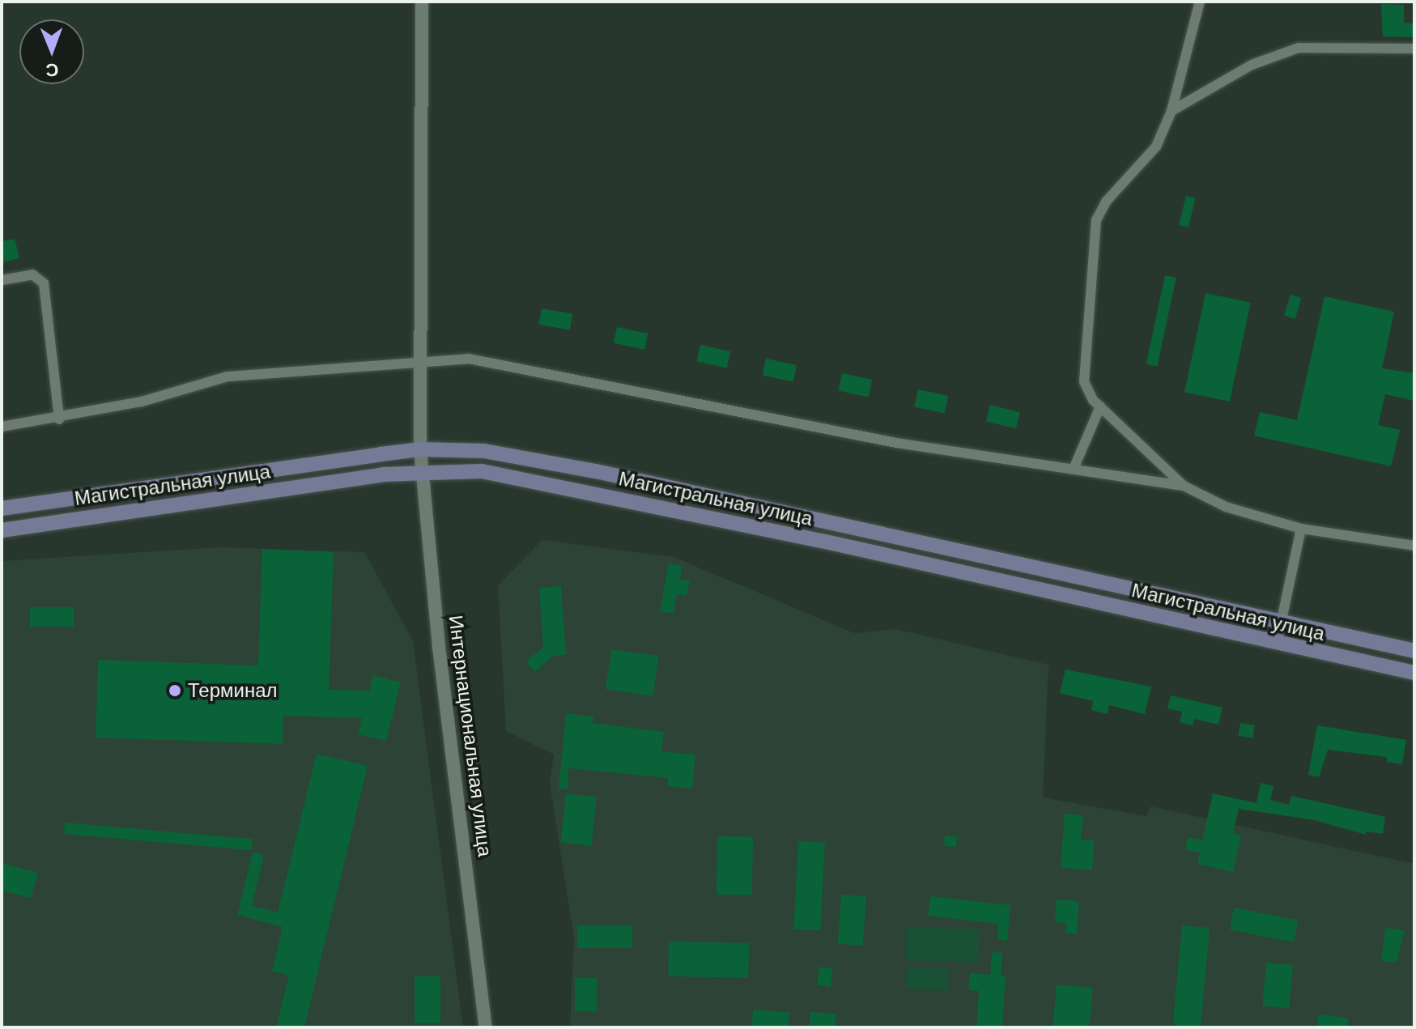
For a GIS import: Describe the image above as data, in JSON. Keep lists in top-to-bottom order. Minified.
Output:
{"streets":{"main road":["Магистральная улица"],"street":["Интернациональная улица"]},"crossings":[["Магистральная улица","Интернациональная улица"]],"places":["Терминал"],"north":"bottom"}
